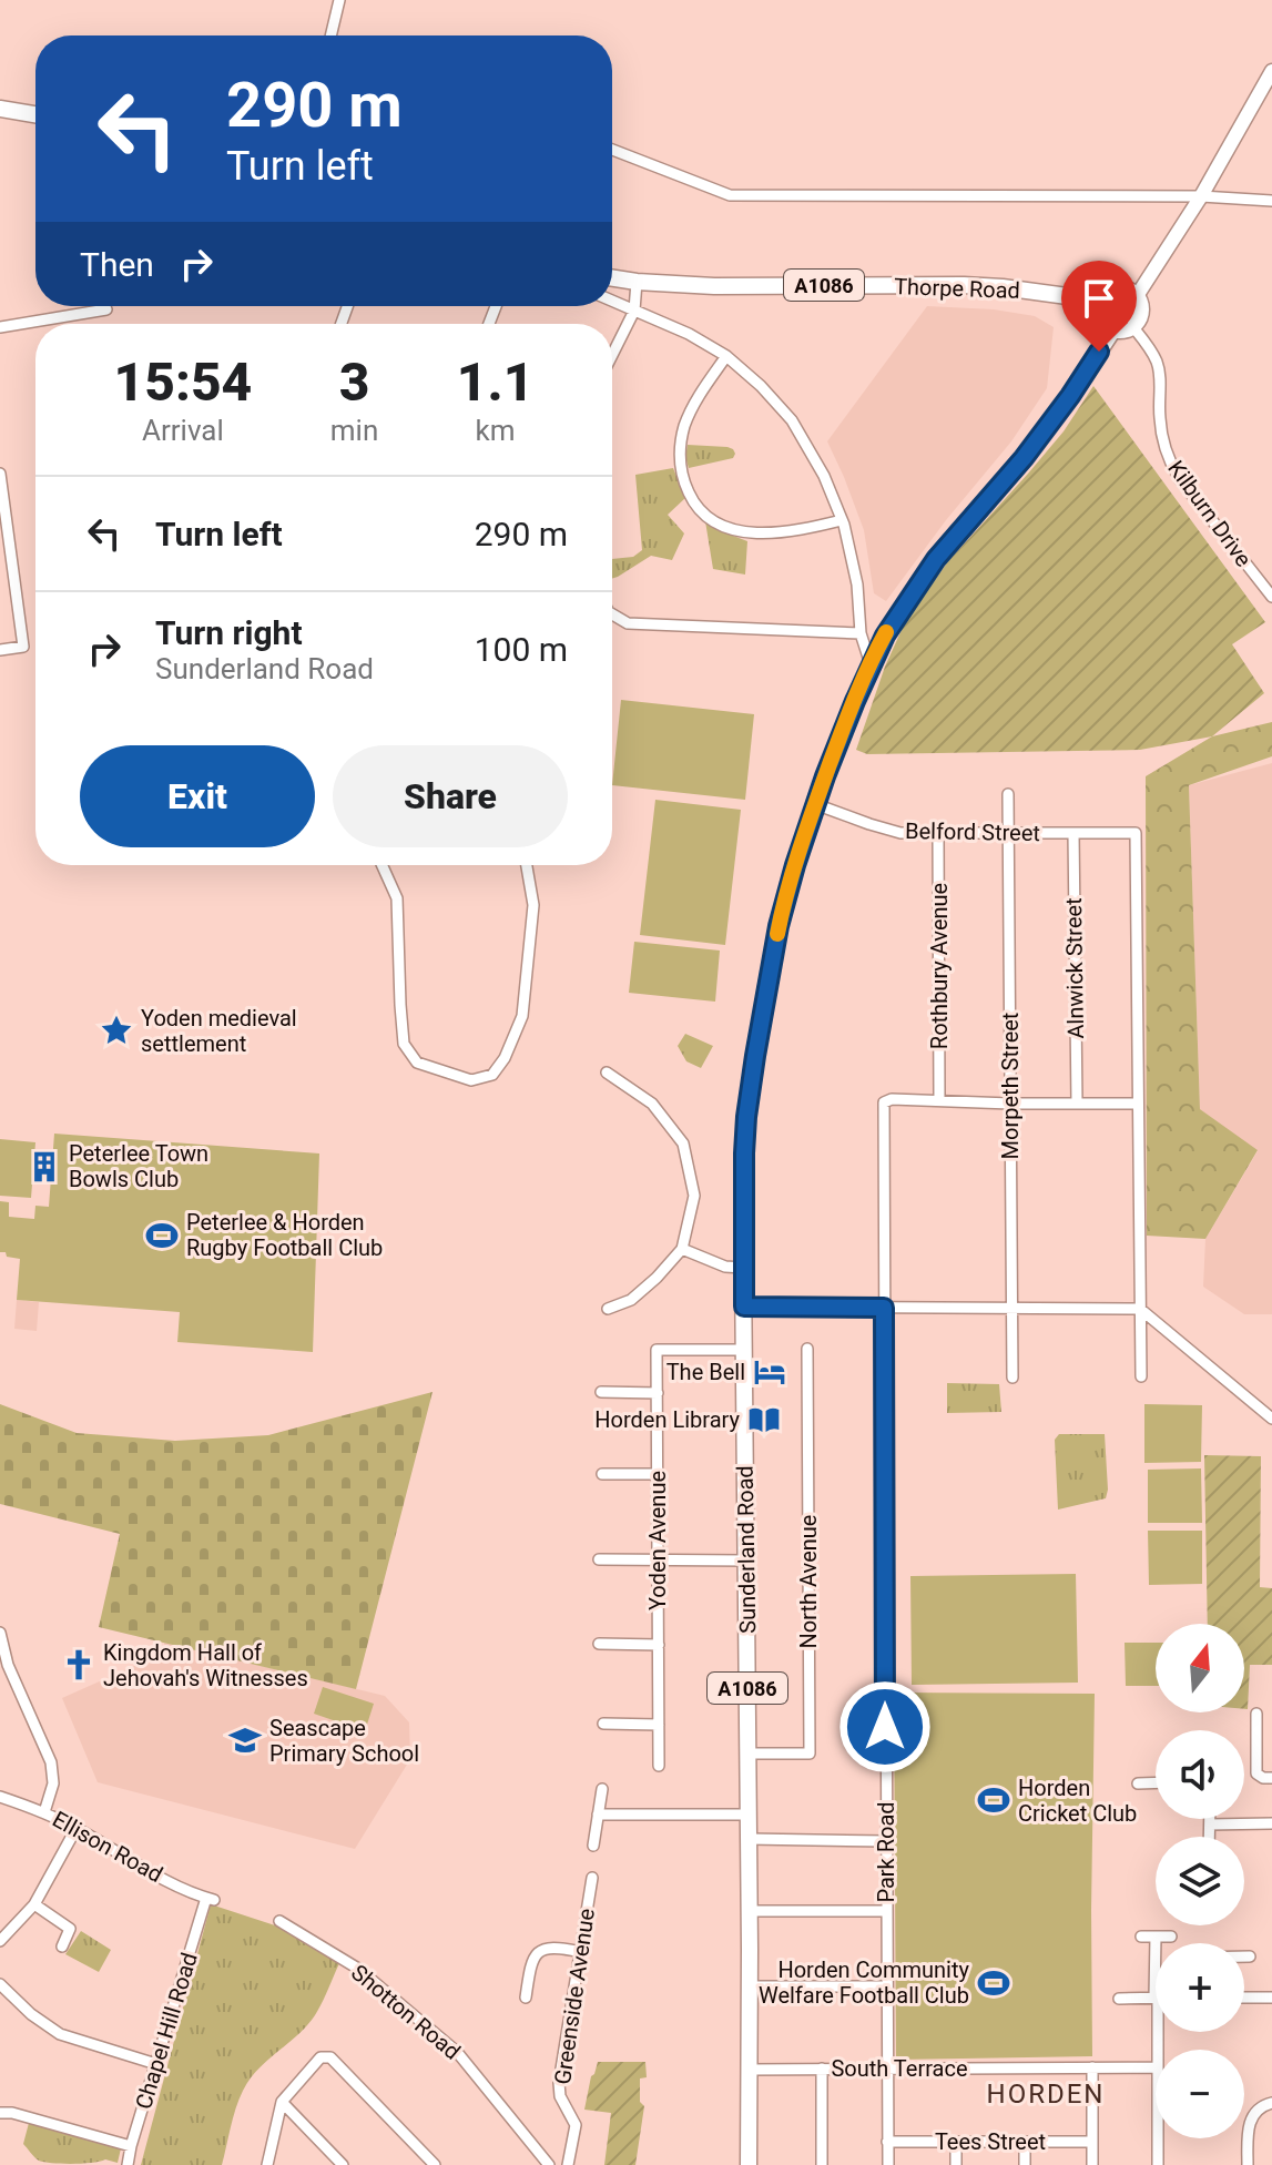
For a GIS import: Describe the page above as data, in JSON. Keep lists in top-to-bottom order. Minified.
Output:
{"streets":{"main road":["A1086","Thorpe Road","Sunderland Road"],"street":["Kilburn Drive","Belford Street","Rothbury Avenue","Alnwick Street","Morpeth Street","Yoden Avenue","North Avenue","Ellison Road","Park Road","Greenside Avenue","Shotton Road","Chapel Hill Road","South Terrace","Tees Street"]},"crossings":[["A1086","Sunderland Road"],["A1086","South Terrace"],["Thorpe Road","Kilburn Drive"],["Thorpe Road","Sunderland Road"],["Kilburn Drive","Sunderland Road"],["Belford Street","Rothbury Avenue"],["Belford Street","Alnwick Street"],["Belford Street","Morpeth Street"],["Belford Street","Sunderland Road"],["Rothbury Avenue","Park Road"],["Yoden Avenue","Sunderland Road"],["Sunderland Road","North Avenue"],["Sunderland Road","South Terrace"],["Ellison Road","Chapel Hill Road"],["Park Road","South Terrace"],["Park Road","Tees Street"]],"districts":["HORDEN"],"places":{"place":["Yoden medieval settlement"],"building":["Peterlee Town Bowls Club"],"sports":["Peterlee & Horden Rugby Football Club","Horden Cricket Club","Horden Community Welfare Football Club"],"hotel":["The Bell"],"library":["Horden Library"],"church":["Kingdom Hall of Jehovah's Witnesses"],"school or university":["Seascape Primary School"]},"north":"top","page":{"turn":["290 m","Turn left"],"then":"Then","eta":["15:54","Arrival","3","min","1.1","km"],"list":[{"name":"Turn left","value":"290 m"},{"name":"Turn right","note":"Sunderland Road","value":"100 m"}],"buttons":["Exit","Share"],"map_buttons":["+","−"]}}
